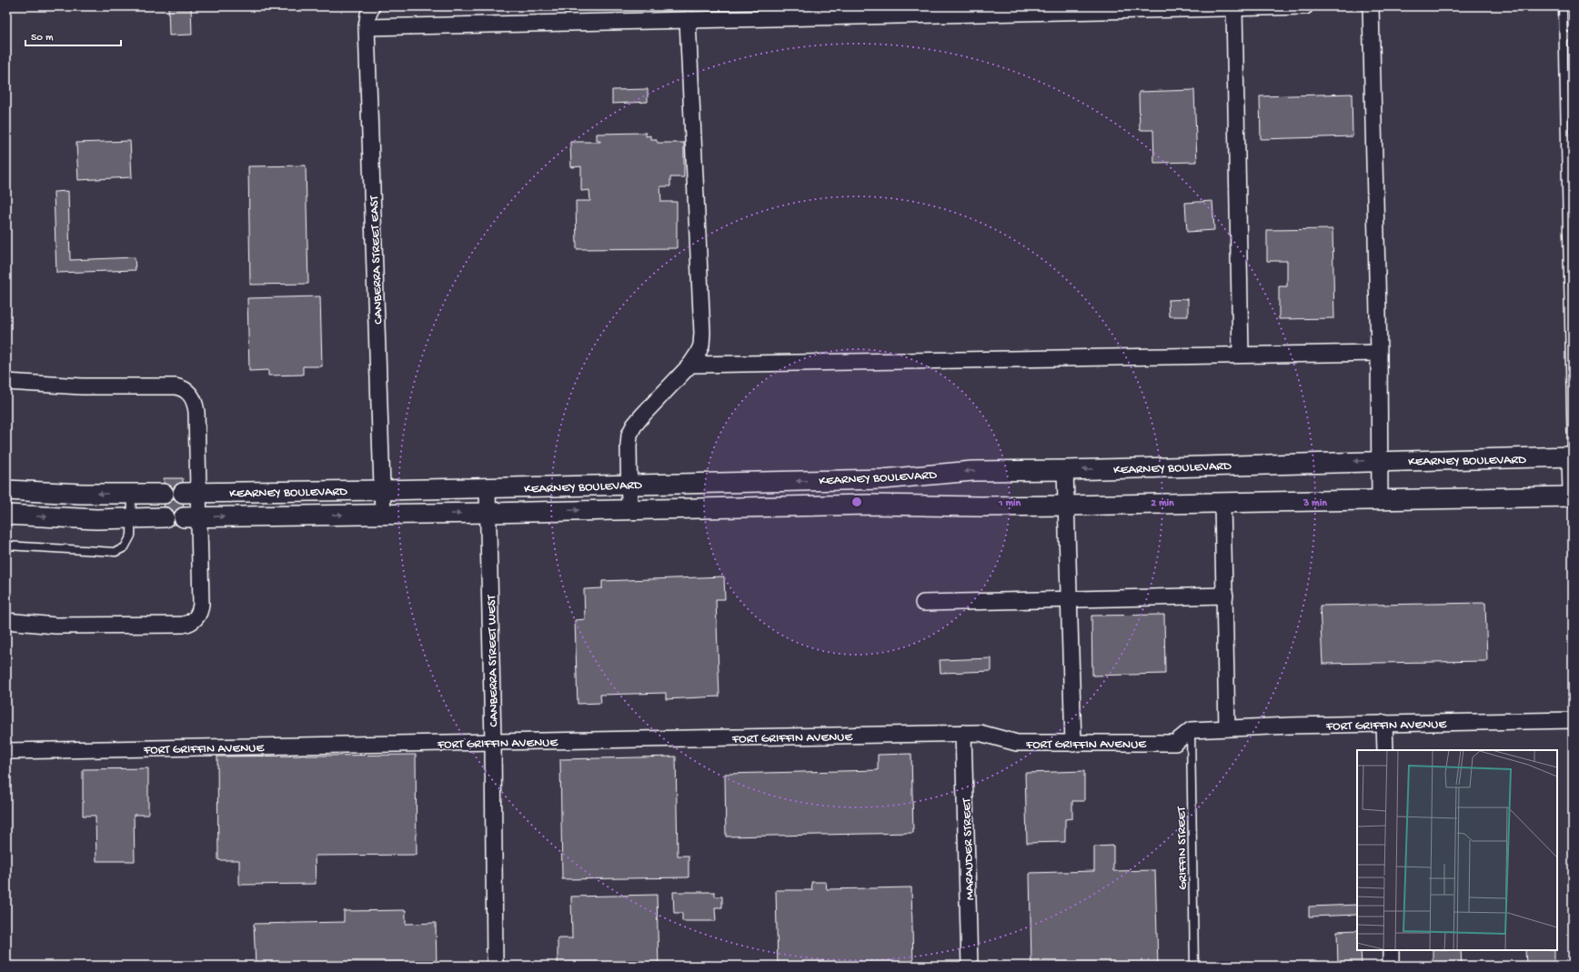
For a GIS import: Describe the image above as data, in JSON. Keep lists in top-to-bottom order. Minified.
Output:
{"streets":{"street":["CANBERRA STREET EAST","KEARNEY BOULEVARD","CANBERRA STREET WEST","FORT GRIFFIN AVENUE","MARAUDER STREET"],"lane":["GRIFFIN STREET"]},"crossings":[["CANBERRA STREET EAST","KEARNEY BOULEVARD"],["KEARNEY BOULEVARD","CANBERRA STREET WEST"],["CANBERRA STREET WEST","FORT GRIFFIN AVENUE"],["FORT GRIFFIN AVENUE","GRIFFIN STREET"],["FORT GRIFFIN AVENUE","MARAUDER STREET"]],"scale_bar":"50 m","rings":["1 min","2 min","3 min"]}
